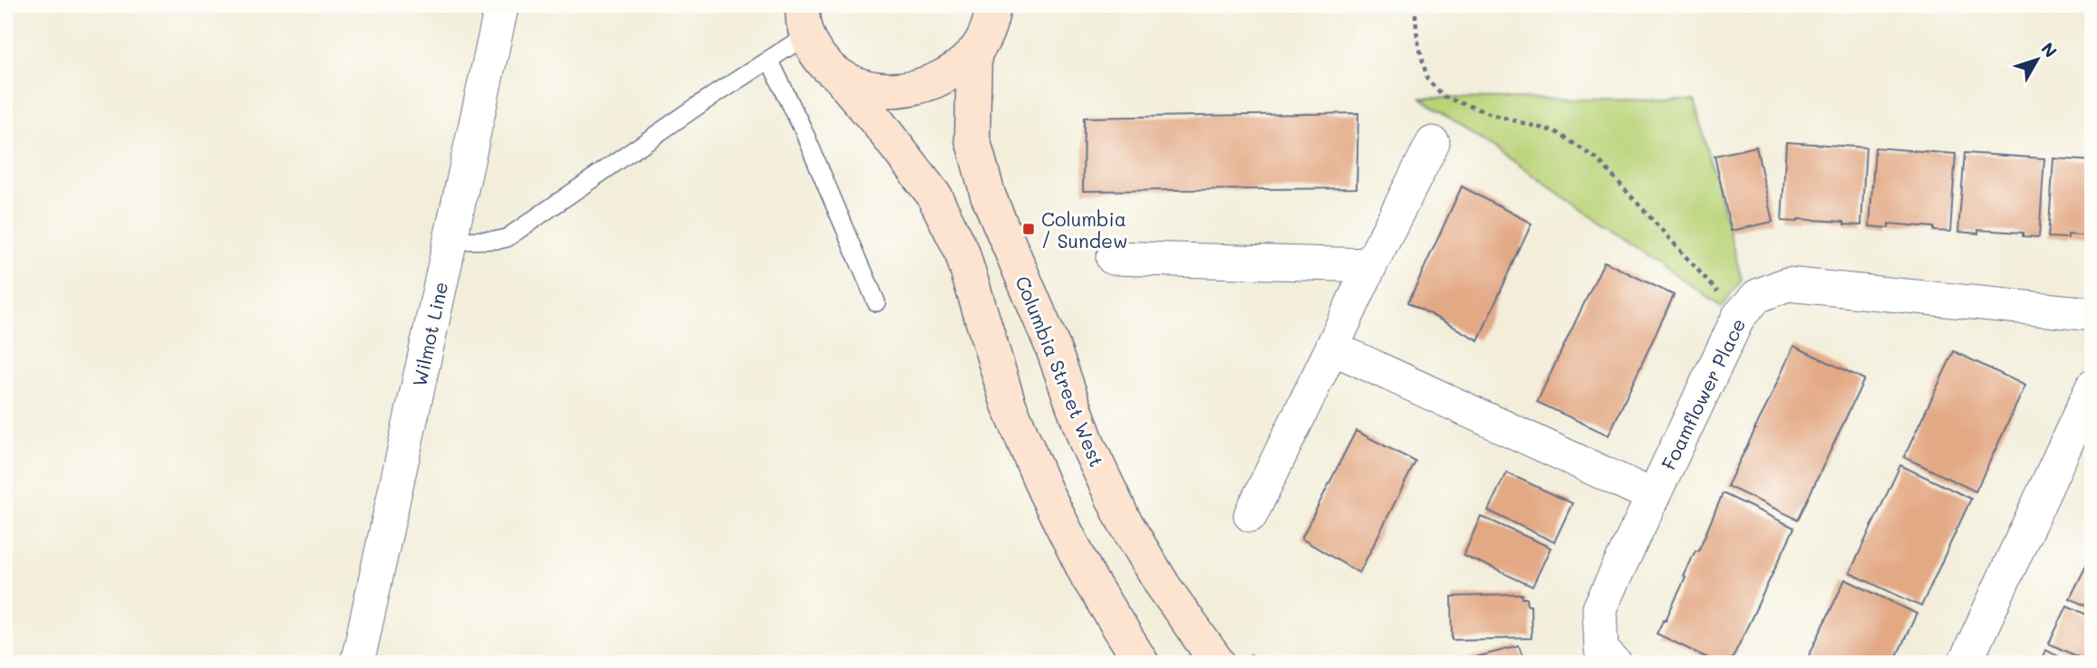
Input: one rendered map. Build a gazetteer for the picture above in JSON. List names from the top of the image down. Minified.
{"streets":{"main road":["Columbia Street West"],"street":["Wilmot Line","Foamflower Place"]},"places":{"transit":["Columbia / Sundew"]},"north":"top right"}
